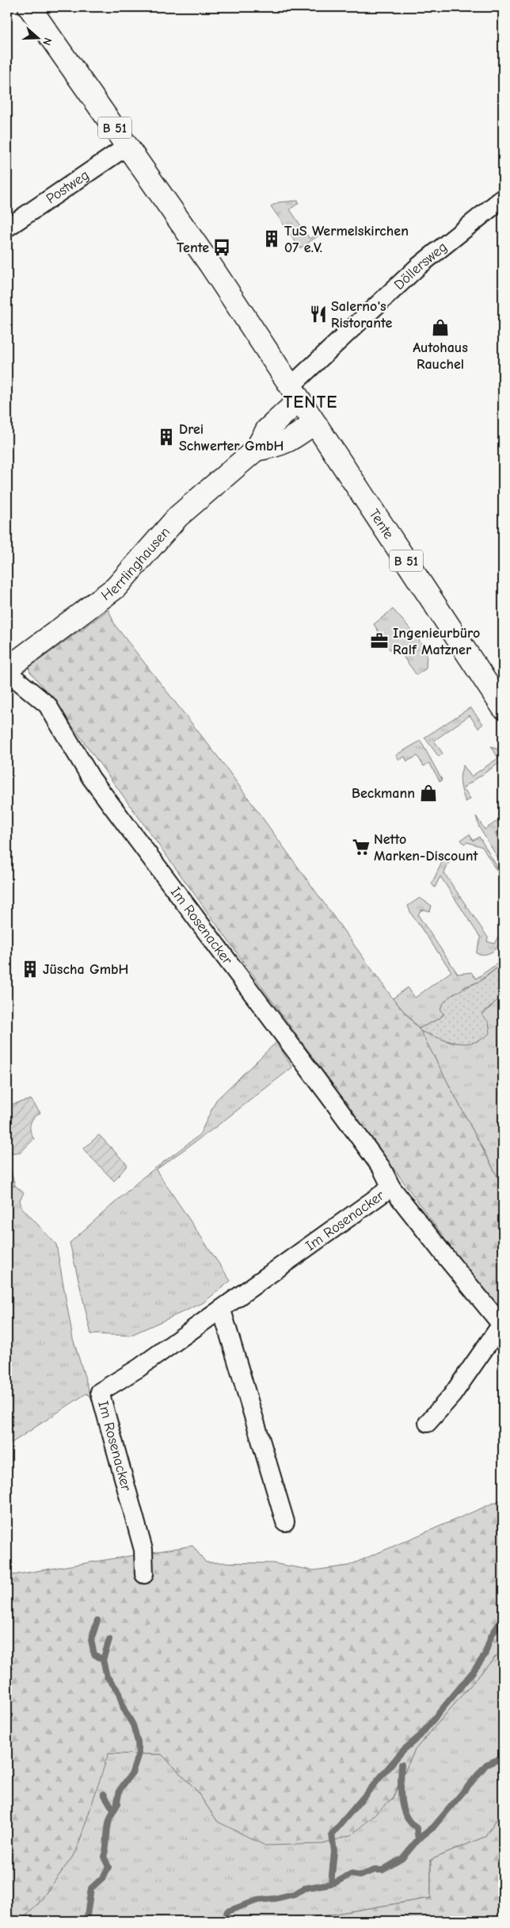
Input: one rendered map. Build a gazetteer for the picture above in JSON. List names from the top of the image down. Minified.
{"streets":{"main road":["B 51","Tente","Herrlinghausen"],"street":["Postweg","Döllersweg","Im Rosenacker"]},"crossings":[["Postweg","Tente"],["Döllersweg","Tente"],["Döllersweg","Herrlinghausen"],["Tente","Herrlinghausen"],["Herrlinghausen","Im Rosenacker"]],"districts":["TENTE"],"places":{"building":["TuS Wermelskirchen 07 e.V.","Drei Schwerter GmbH","Jüscha GmbH"],"bus stop":["Tente"],"restaurant":["Salerno's Ristorante"],"shop":["Autohaus Rauchel","Beckmann"],"office":["Ingenieurbüro Ralf Matzner"],"supermarket":["Netto Marken-Discount"]},"north":"right"}
